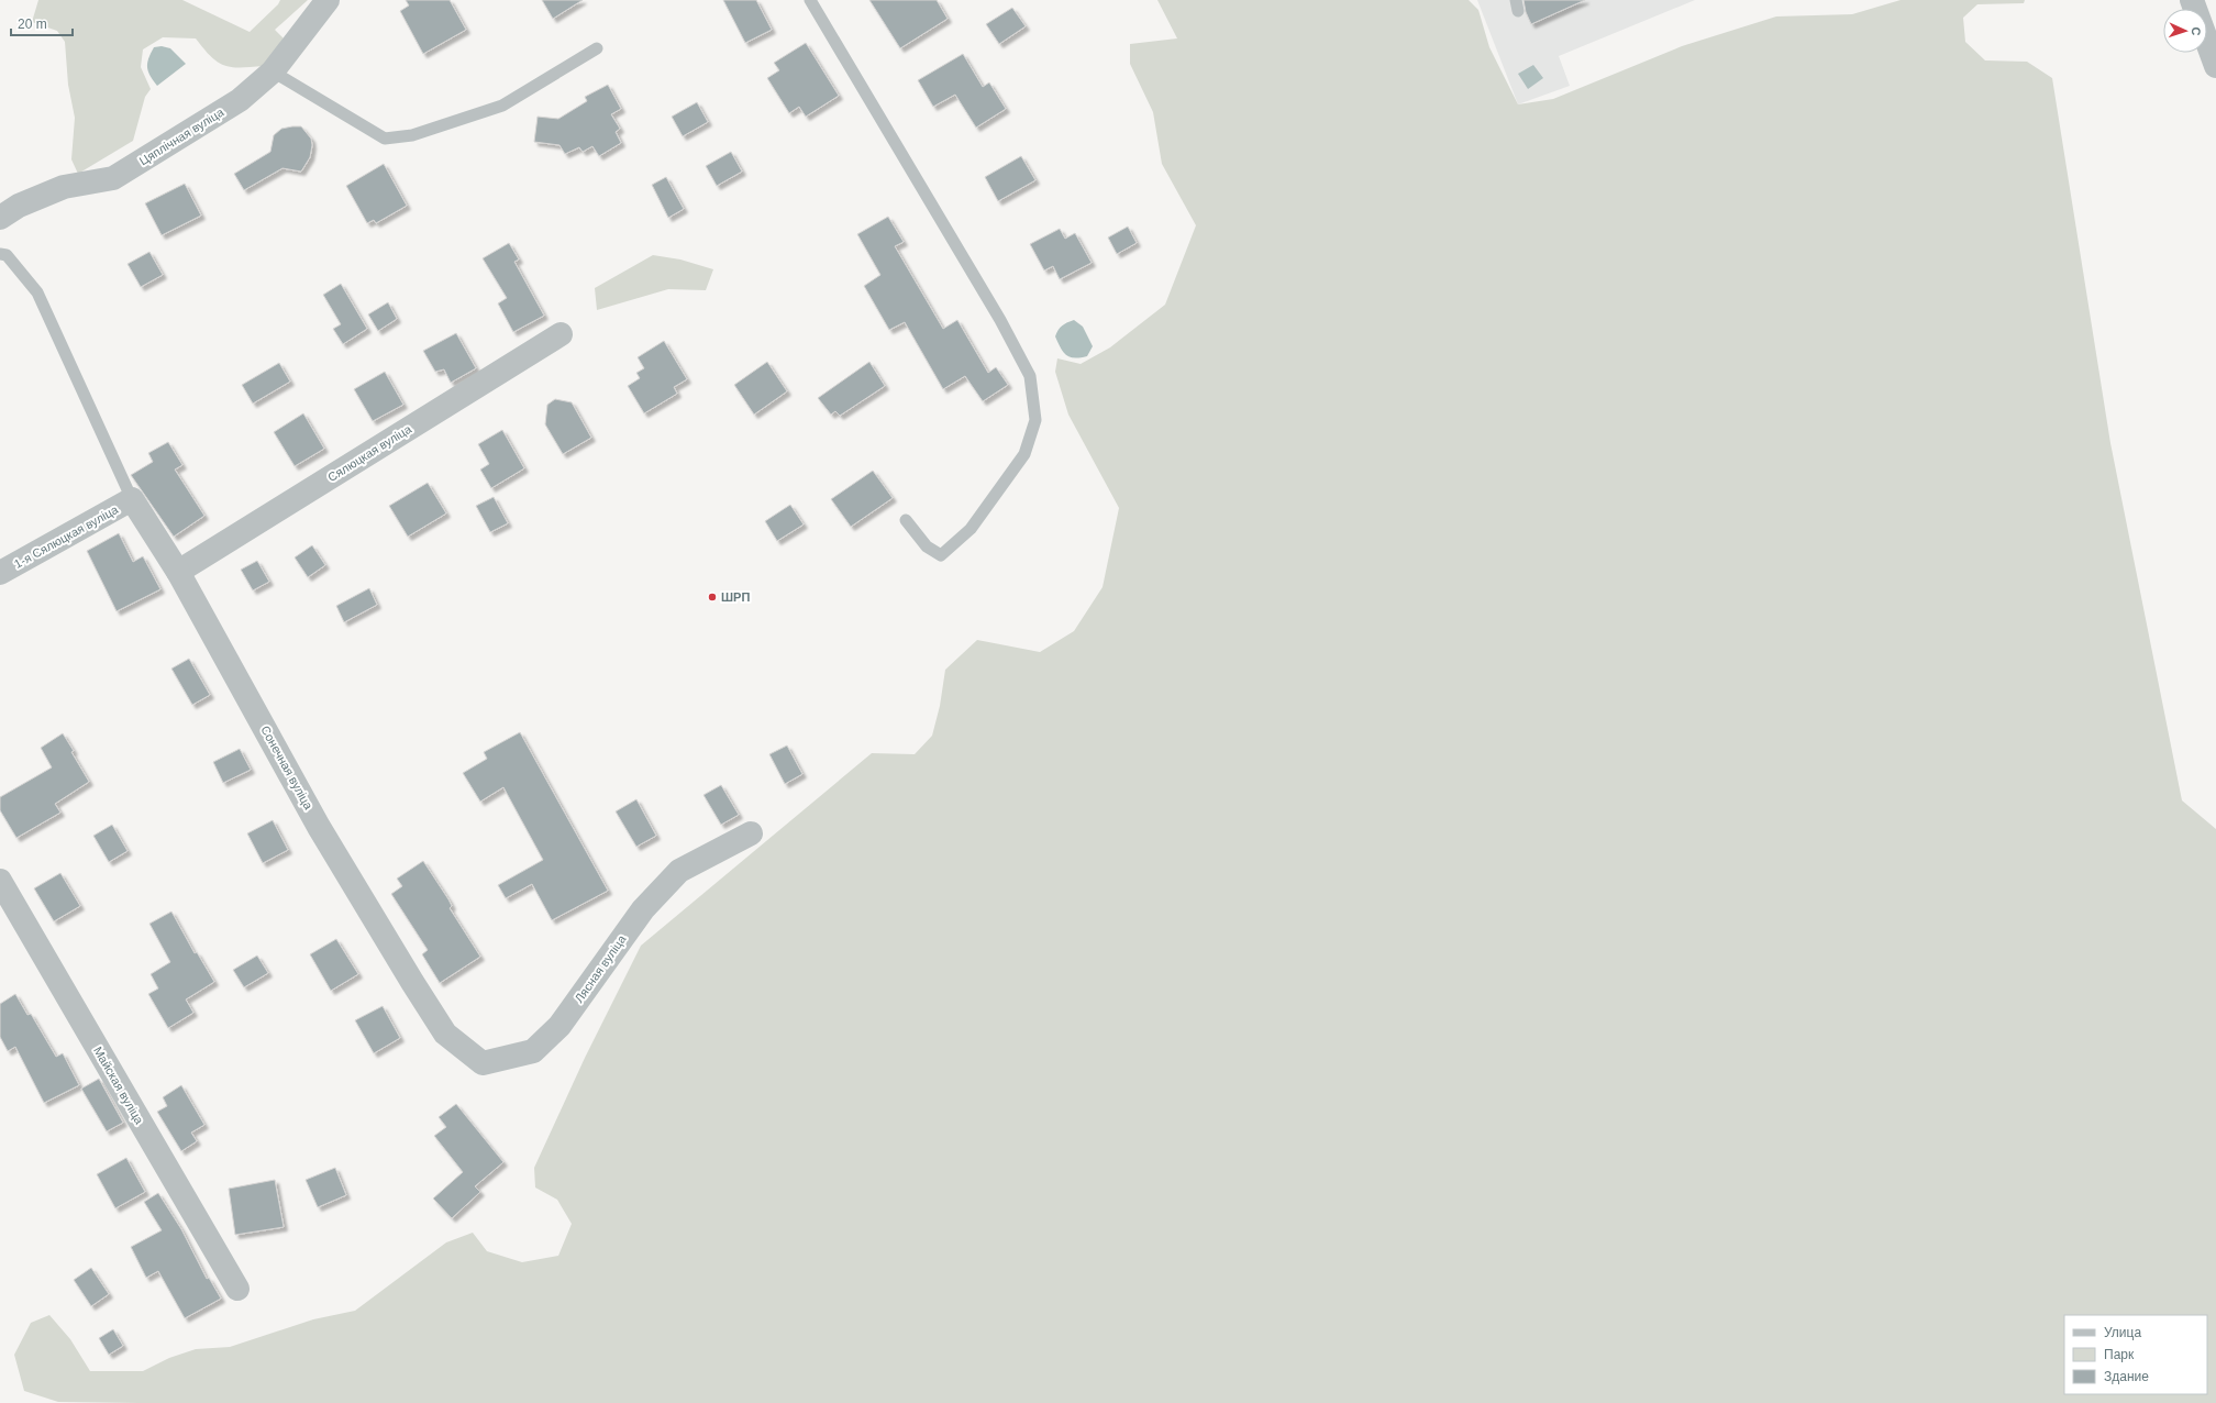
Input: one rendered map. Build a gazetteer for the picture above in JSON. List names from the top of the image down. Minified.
{"streets":{"street":["Цяплічная вуліца","Сялюцкая вуліца","1-я Сялюцкая вуліца","Сонечная вуліца","Лясная вуліца","Майская вуліца"]},"crossings":[["Сялюцкая вуліца","Сонечная вуліца"],["1-я Сялюцкая вуліца","Сонечная вуліца"],["Сонечная вуліца","Лясная вуліца"]],"places":["ШРП"],"legend":["Улица","Парк","Здание"],"scale_bar":"20 m","north":"right"}
